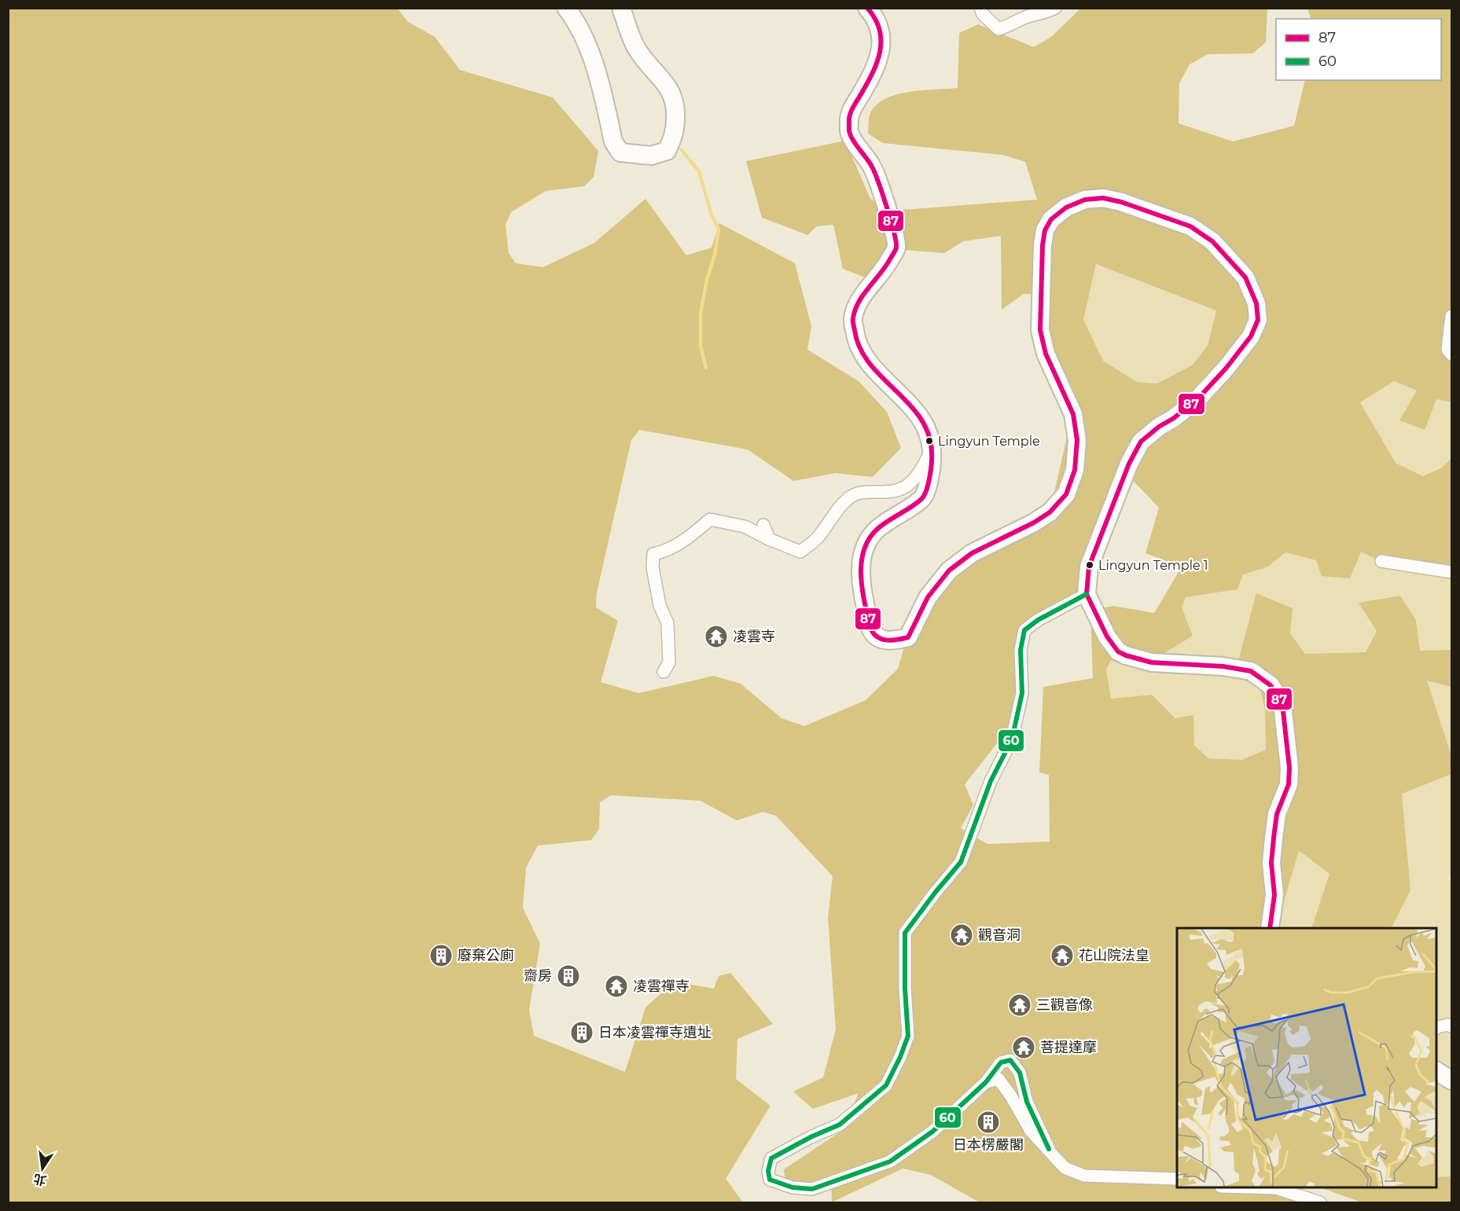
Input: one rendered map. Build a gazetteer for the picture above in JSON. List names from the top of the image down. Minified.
{"places":{"other":["Lingyun Temple","Lingyun Temple 1"],"temple":["凌雲寺","觀音洞","花山院法皇","凌雲禪寺","三觀音像","菩提達摩"],"building":["廢棄公廁","齋房","日本凌雲禪寺遺址","日本楞嚴閣"]},"lines":["transit line 87","transit line 60"],"legend":["87","60"],"north":"bottom"}
